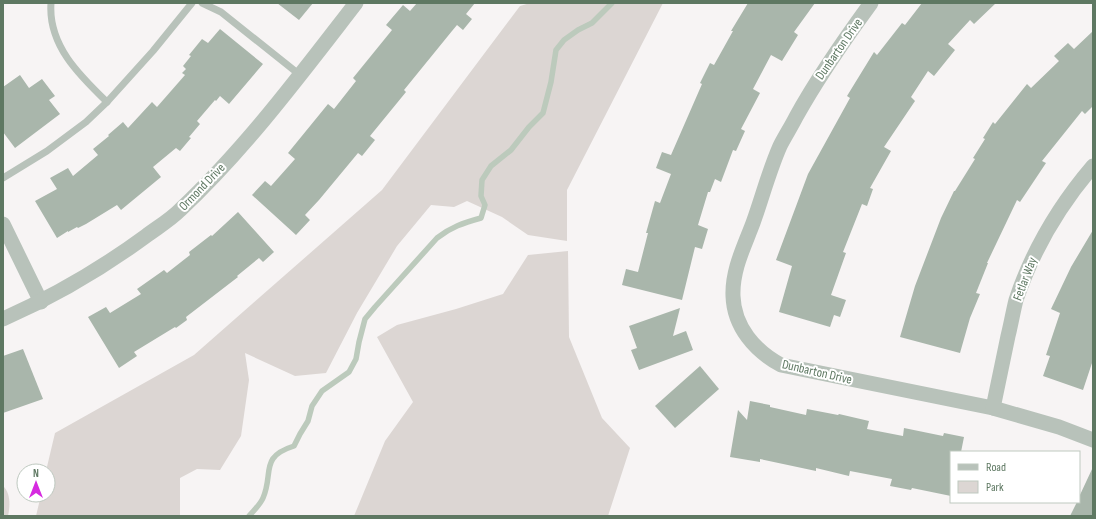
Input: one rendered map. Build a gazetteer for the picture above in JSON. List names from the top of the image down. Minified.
{"streets":{"street":["Dunbarton Drive","Ormond Drive","Fetlar Way"]},"crossings":[["Dunbarton Drive","Fetlar Way"]],"legend":["Road","Park"],"north":"top"}
